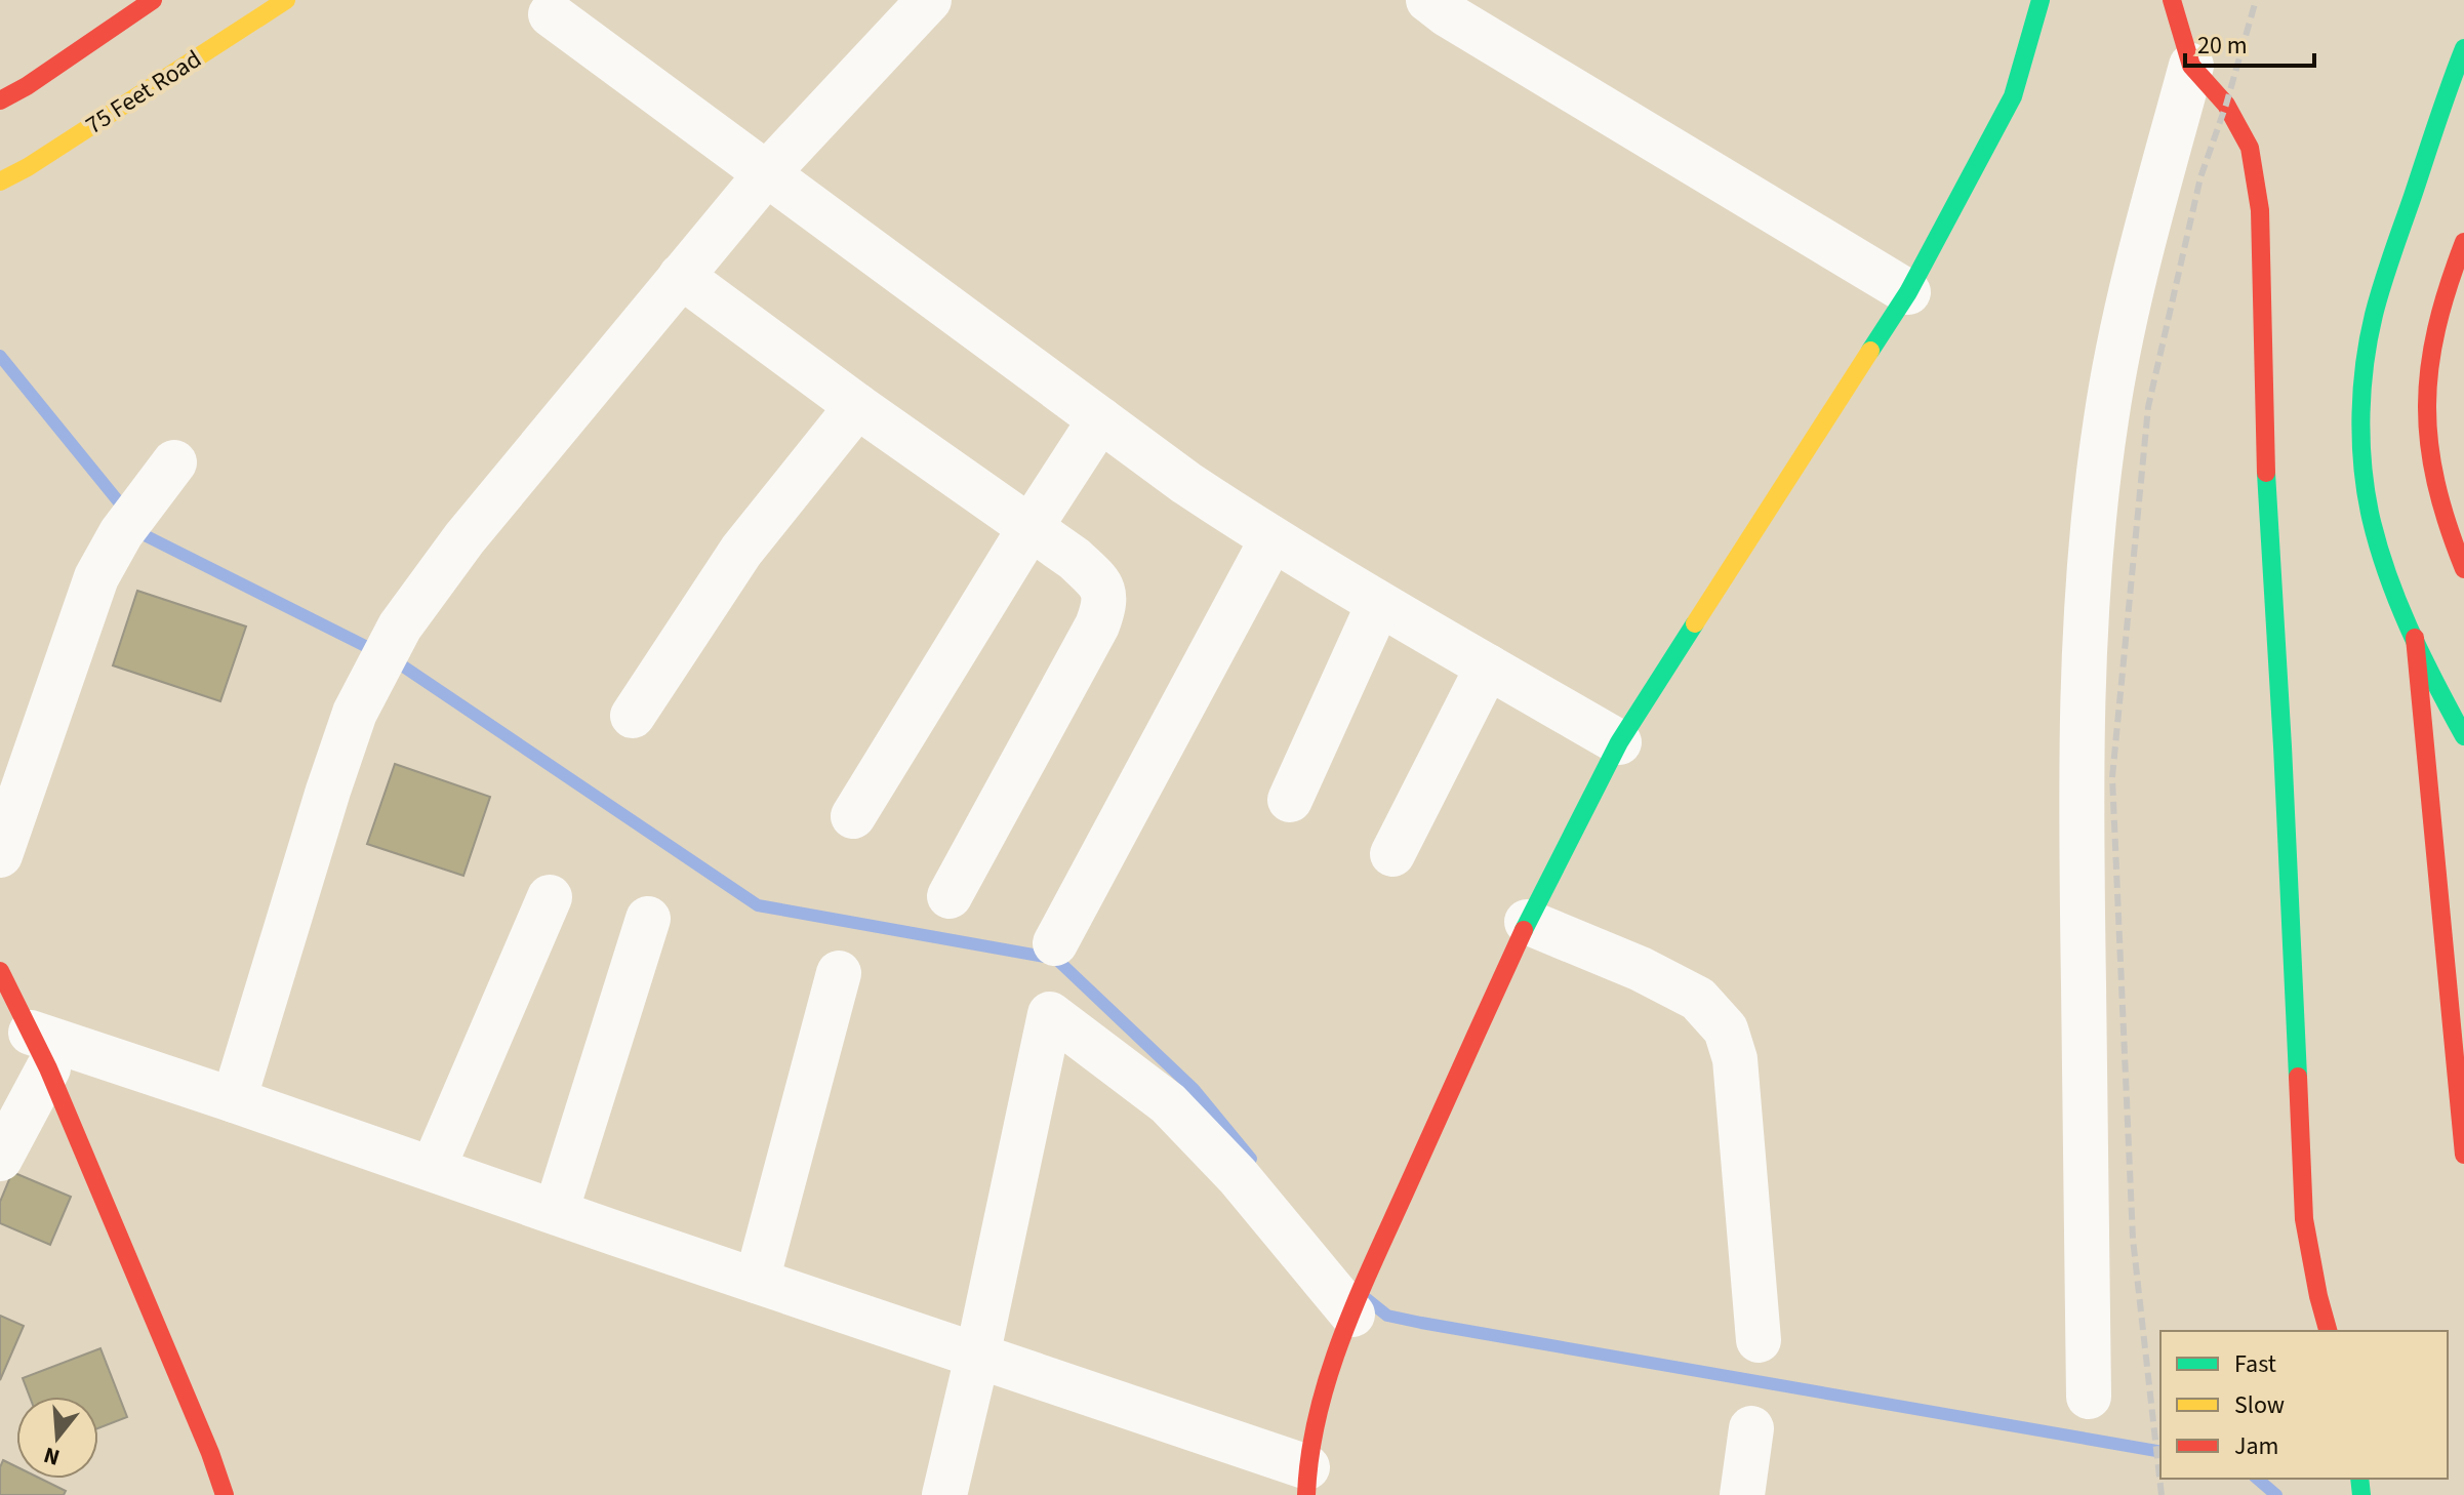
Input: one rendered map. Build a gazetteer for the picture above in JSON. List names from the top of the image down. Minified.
{"streets":{"main road":["75 Feet Road"]},"legend":["Fast","Slow","Jam"],"scale_bar":"20 m","north":"bottom"}
